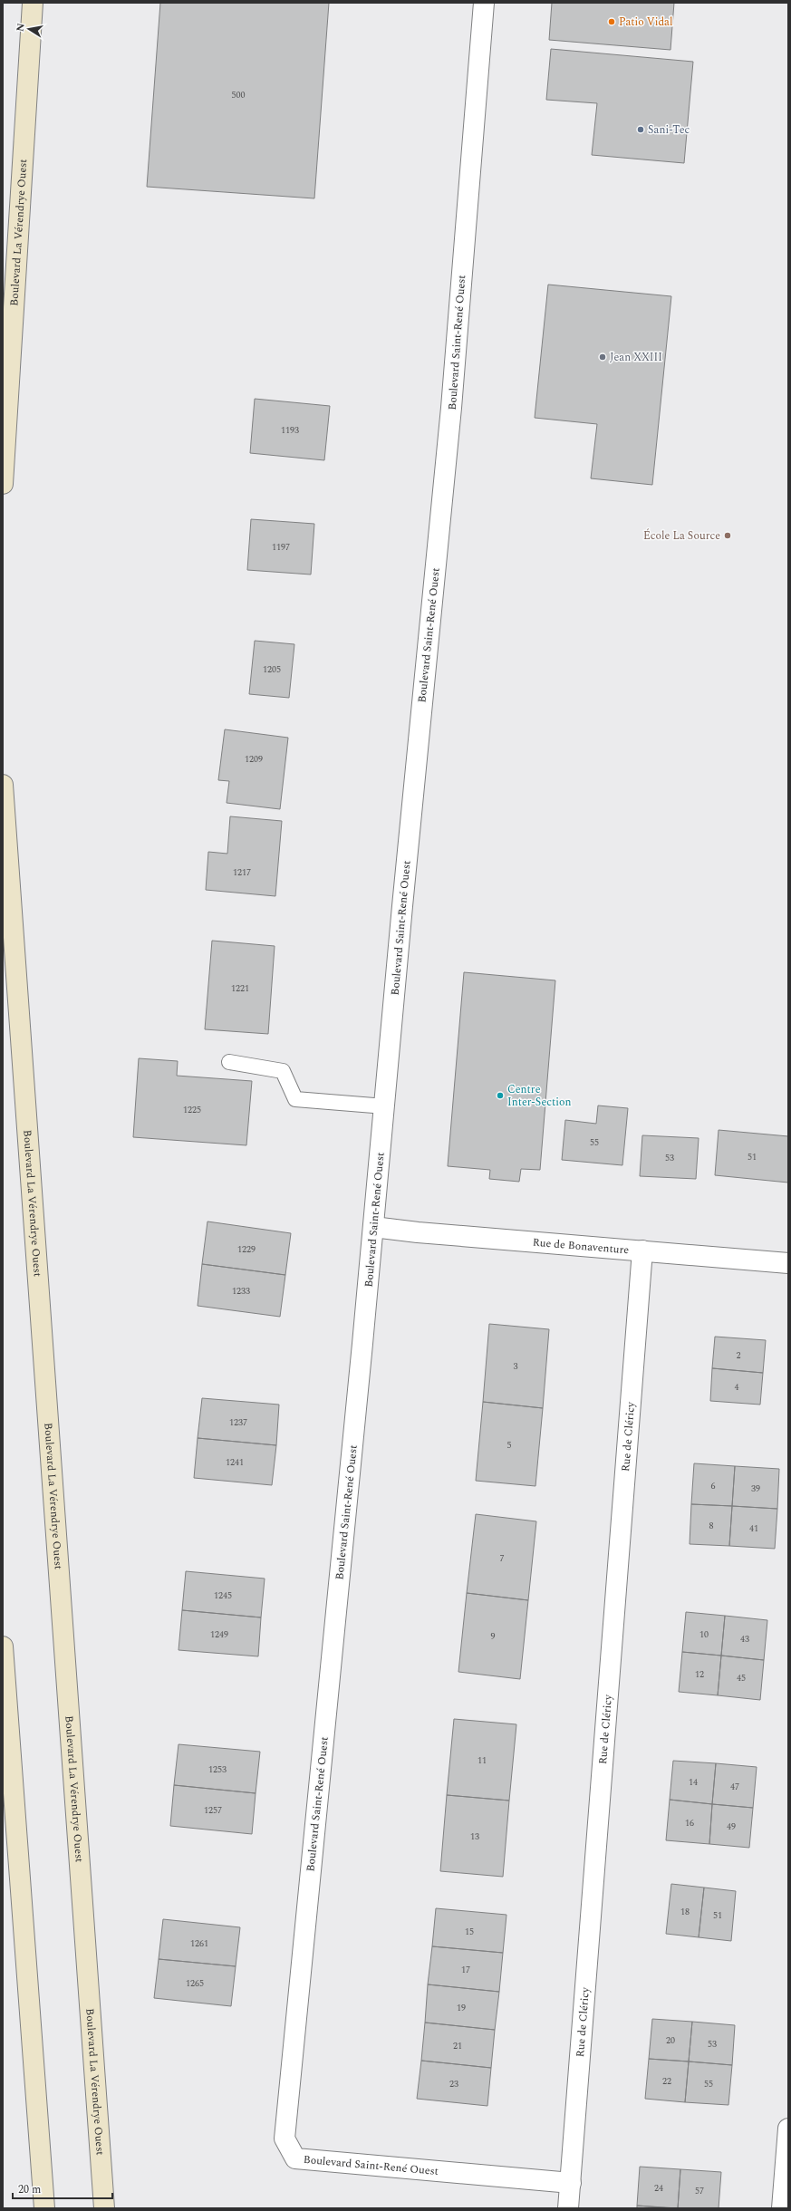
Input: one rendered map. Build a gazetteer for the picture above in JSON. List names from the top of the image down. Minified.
{"streets":{"main road":["Boulevard La Vérendrye Ouest"],"street":["Boulevard Saint-René Ouest","Rue de Bonaventure","Rue de Cléricy"]},"crossings":[["Boulevard Saint-René Ouest","Rue de Bonaventure"],["Boulevard Saint-René Ouest","Rue de Cléricy"],["Rue de Bonaventure","Rue de Cléricy"]],"places":["Patio Vidal","Sani-Tec","Jean XXIII","École La Source","Centre Inter-Section"],"house_numbers":["500","1193","1197","1205","1209","1217","1221","1225","55","51","53","1229","1233","2","3","4","1237","5","1241","6","39","8","41","7","1245","1249","10","9","43","12","45","11","1253","14","47","1257","16","49","13","18","51","15","1261","17","1265","19","20","53","21","22","23","55","24","57"],"scale_bar":"20 m","north":"left"}
